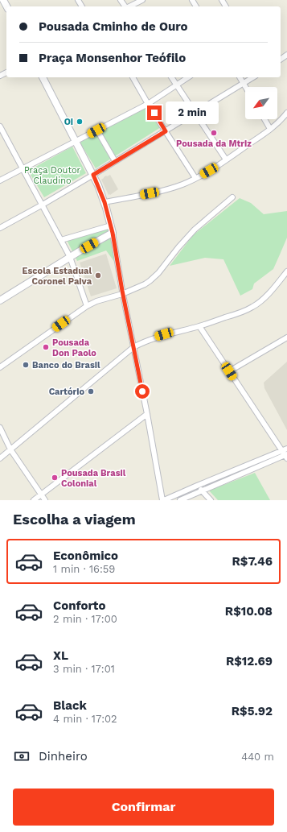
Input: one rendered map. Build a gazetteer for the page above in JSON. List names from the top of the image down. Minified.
{"parks":["Praça Doutor Claudino"],"places":["Oi","Pousada da Mtriz","Escola Estadual Coronel Paiva","Pousada Don Paolo","Banco do Brasil","Cartório","Pousada Brasil Colonial"],"north":"bottom left","page":{"banner":["Pousada Cminho de Ouro","Praça Monsenhor Teófilo"],"bubble":"2 min","heading":"Escolha a viagem","list":[{"name":"Econômico","note":"1 min · 16:59","value":"R$7.46"},{"name":"Conforto","note":"2 min · 17:00","value":"R$10.08"},{"name":"XL","note":"3 min · 17:01","value":"R$12.69"},{"name":"Black","note":"4 min · 17:02","value":"R$5.92"}],"pay":["Dinheiro","440 m"],"buttons":"Confirmar"}}
